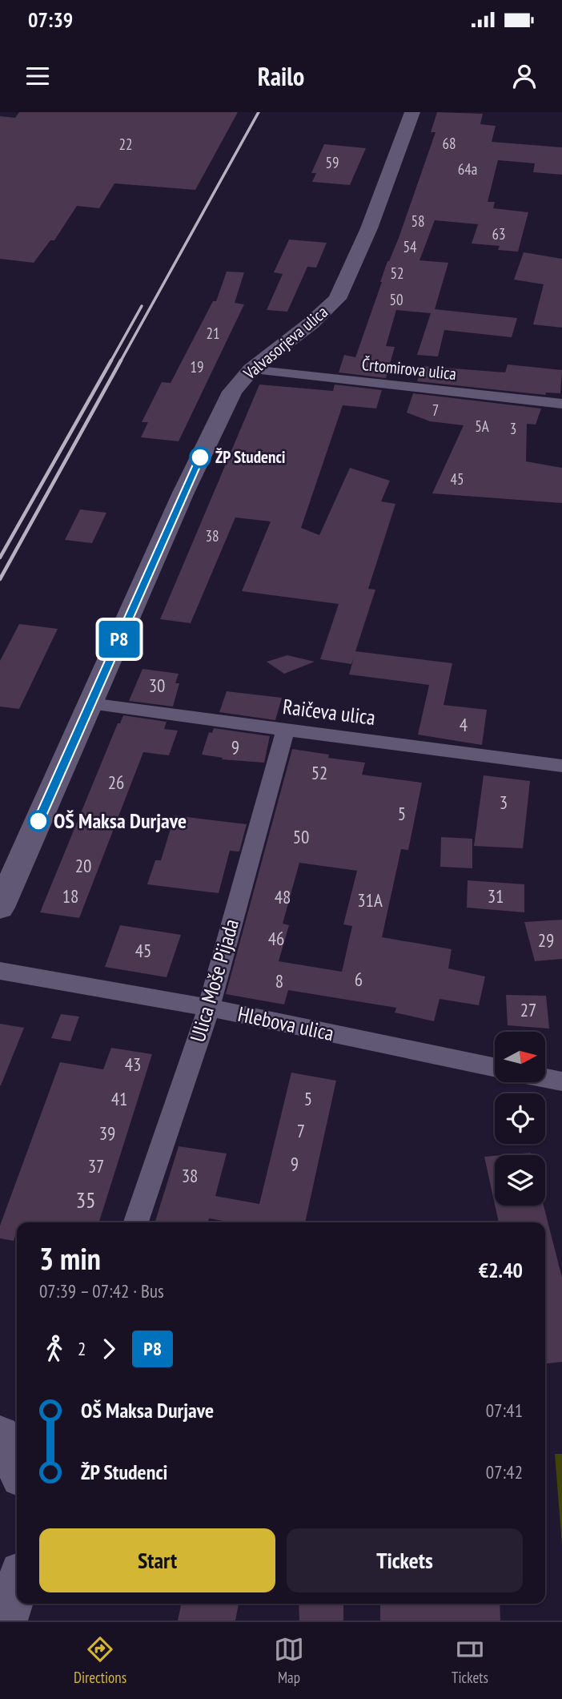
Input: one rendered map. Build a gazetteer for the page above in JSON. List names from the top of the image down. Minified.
{"streets":{"street":["Valvasorjeva ulica","Črtomirova ulica","Raičeva ulica","Ulica Moše Pijada","Hlebova ulica"]},"crossings":[["Valvasorjeva ulica","Črtomirova ulica"],["Valvasorjeva ulica","Raičeva ulica"],["Raičeva ulica","Ulica Moše Pijada"],["Ulica Moše Pijada","Hlebova ulica"]],"places":["ŽP Studenci","OŠ Maksa Durjave"],"lines":["bus line P8"],"house_numbers":["68","22","59","64a","58","63","54","52","50","21","19","7","5A","3","45","38","30","4","9","52","26","3","5","50","20","18","31","48","31A","46","29","45","6","8","27","43","41","5","7","39","9","37","38","35"],"north":"right","page":{"status":"07:39","header":"Railo","on_map":"P8","heading":["3 min","07:39 – 07:42 · Bus","€2.40"],"legs":["2","P8"],"list":[{"name":"OŠ Maksa Durjave","value":"07:41"},{"name":"ŽP Studenci","value":"07:42"}],"buttons":["Start","Tickets"],"tabs":["Directions","Map","Tickets"]}}
